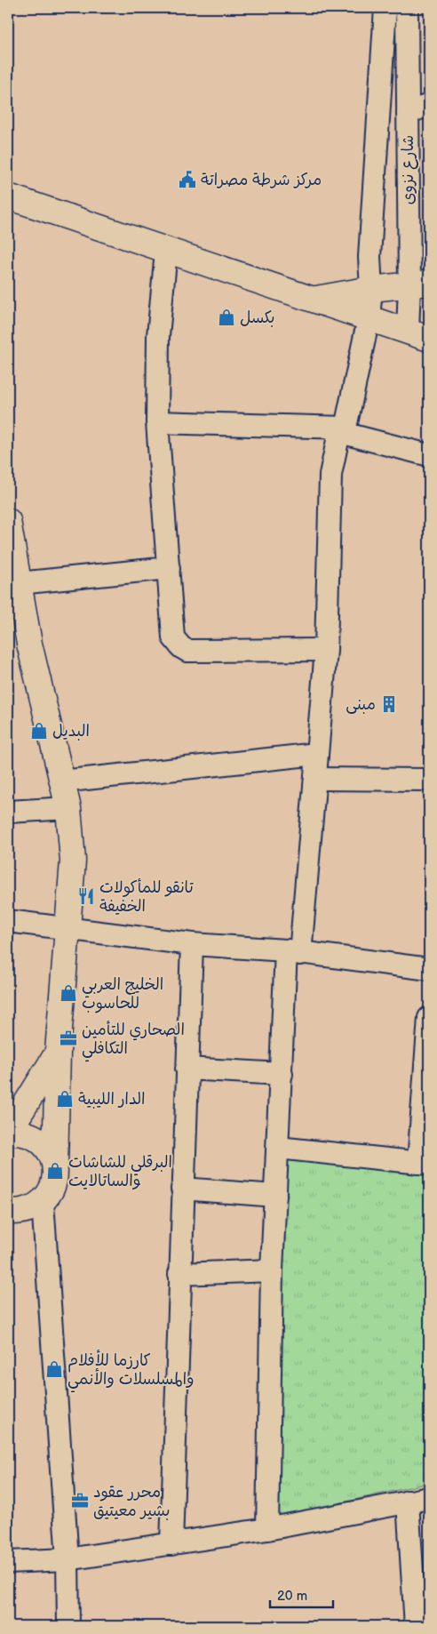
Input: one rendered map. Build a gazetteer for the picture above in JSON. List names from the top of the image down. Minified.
{"streets":{"street":["شارع نزوى"]},"places":{"public building":["مركز شرطة مصراتة"],"shop":["بكسل","البديل","الخليج العربي للحاسوب","الدار الليبية","البرقلي للشاشات والساتالايت","كارزما للأفلام والمسلسلات والأنمي"],"building":["مبنى"],"restaurant":["تانقو للمأكولات الخفيفة"],"office":["الصحاري للتأمين التكافلي","محرر عقود بشير معيتيق"]},"scale_bar":"20 m"}
